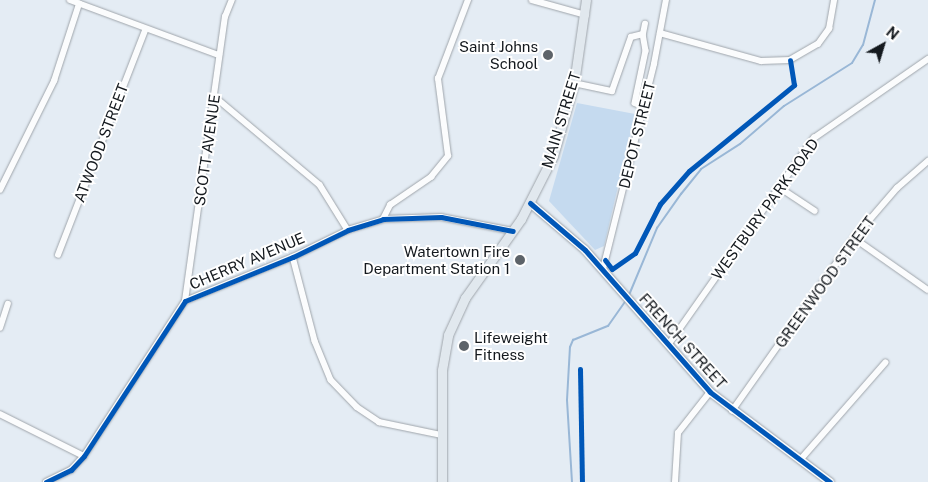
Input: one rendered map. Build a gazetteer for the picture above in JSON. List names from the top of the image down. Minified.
{"streets":{"main road":["MAIN STREET"],"street":["DEPOT STREET","ATWOOD STREET","SCOTT AVENUE","WESTBURY PARK ROAD","CHERRY AVENUE","GREENWOOD STREET","FRENCH STREET"]},"crossings":[["MAIN STREET","CHERRY AVENUE"],["MAIN STREET","FRENCH STREET"],["DEPOT STREET","FRENCH STREET"],["SCOTT AVENUE","CHERRY AVENUE"],["WESTBURY PARK ROAD","FRENCH STREET"],["GREENWOOD STREET","FRENCH STREET"]],"places":["Saint Johns School","Watertown Fire Department Station 1","Lifeweight Fitness"],"north":"top right"}
